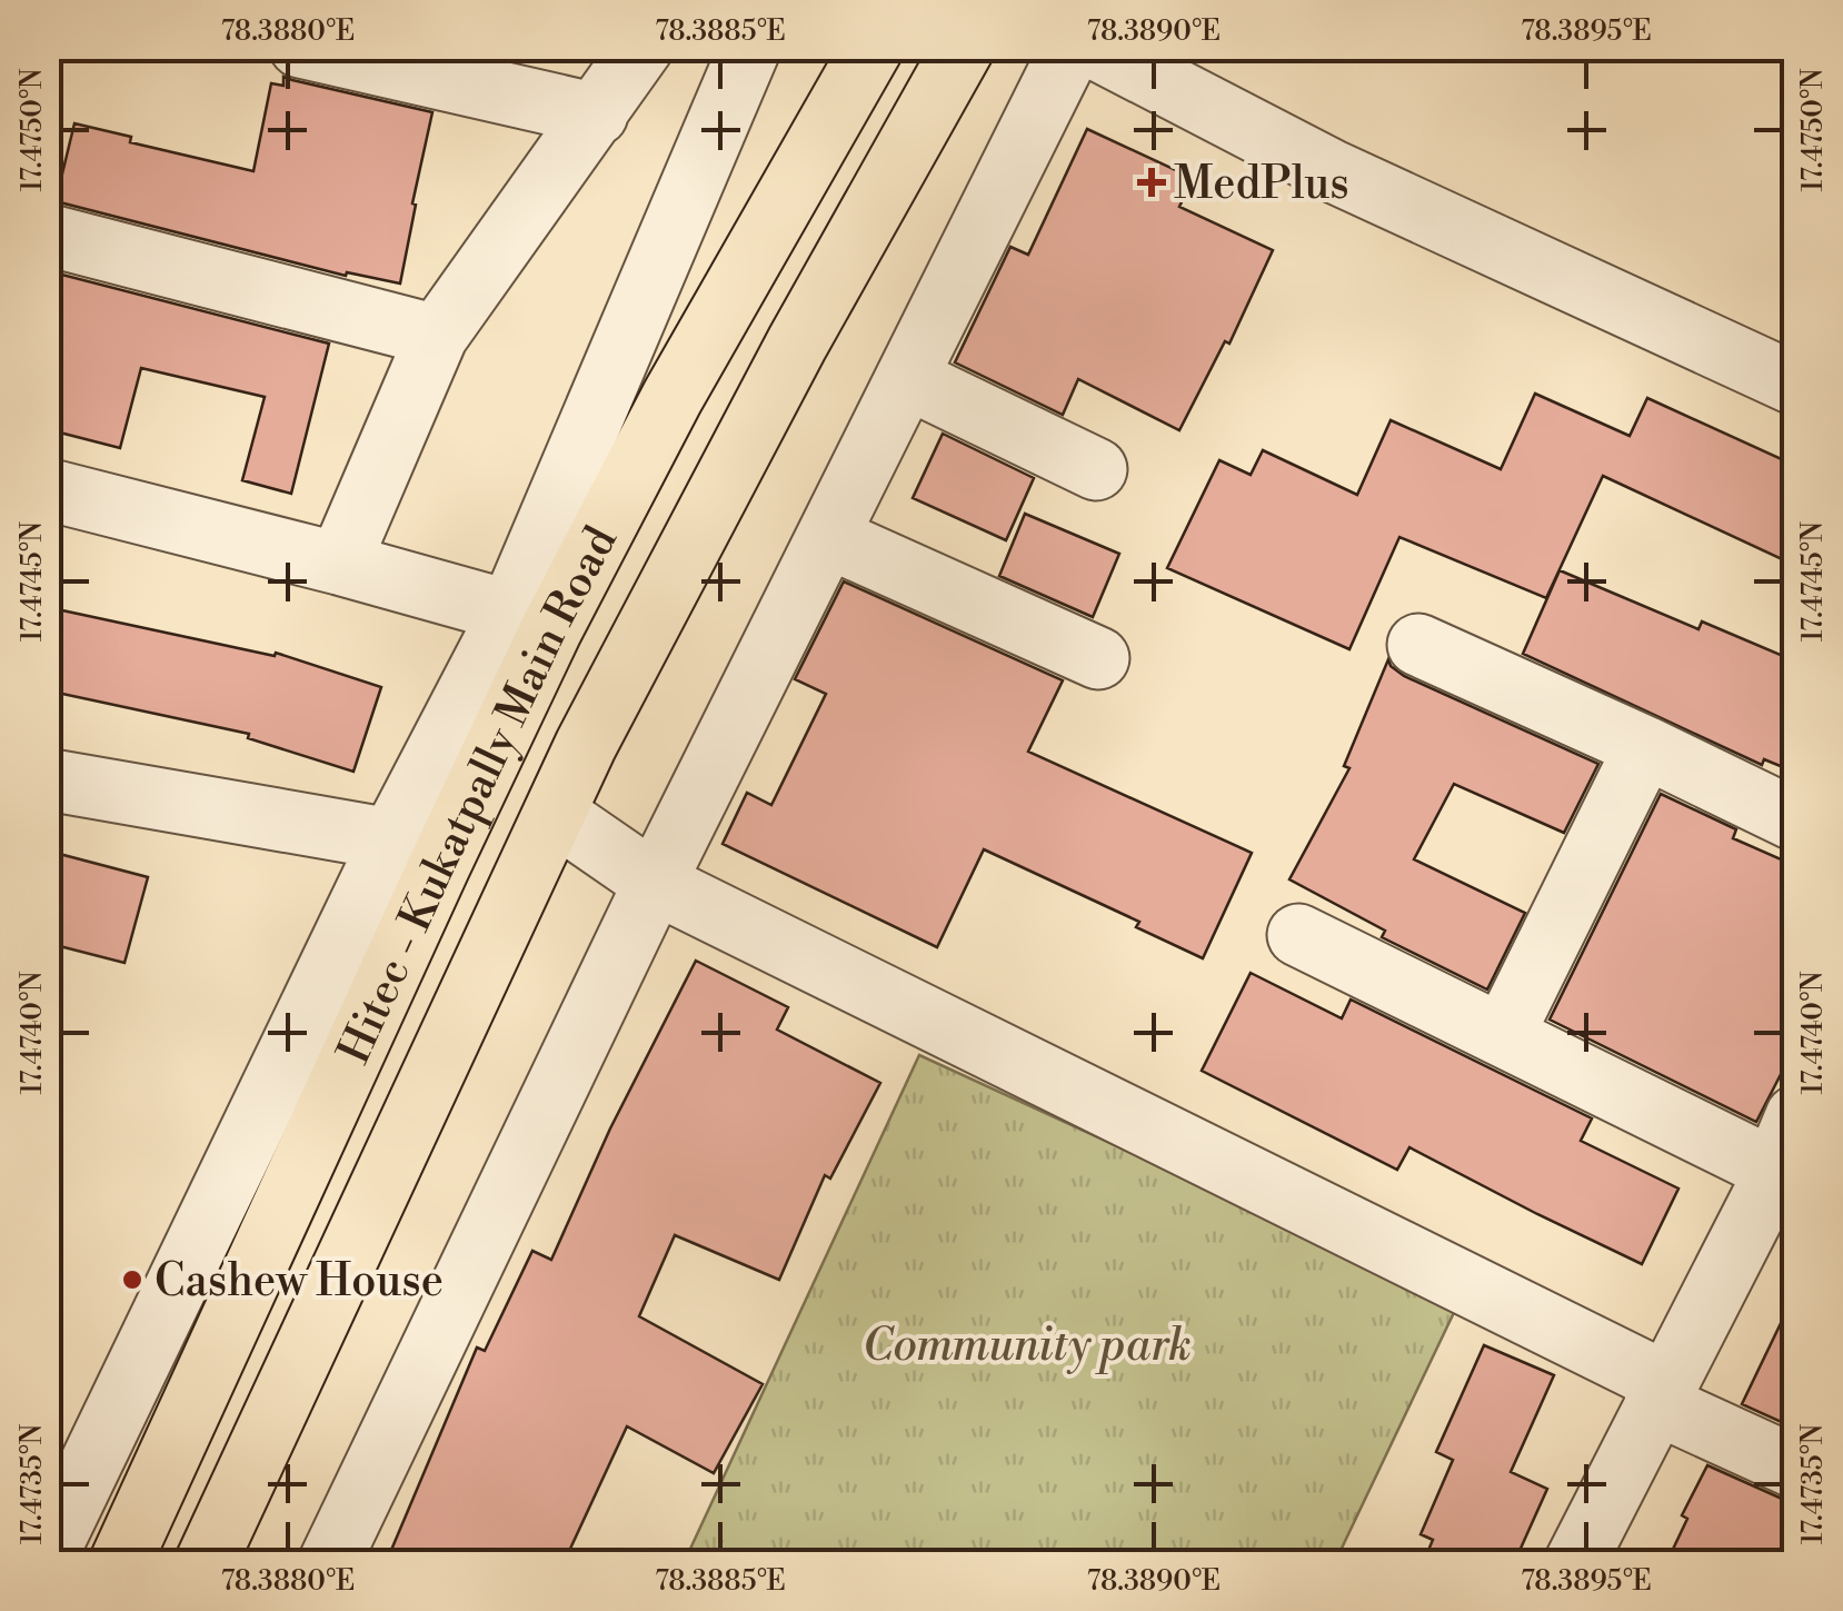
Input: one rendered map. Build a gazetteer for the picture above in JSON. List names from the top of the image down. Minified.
{"streets":{"main road":["Hitec - Kukatpally Main Road"]},"parks":["Community park"],"places":{"health":["MedPlus"],"other":["Cashew House"]},"coordinates":["78.3880°E","78.3885°E","78.3890°E","78.3895°E","17.4750°N","17.4745°N","17.4740°N","17.4735°N"]}
